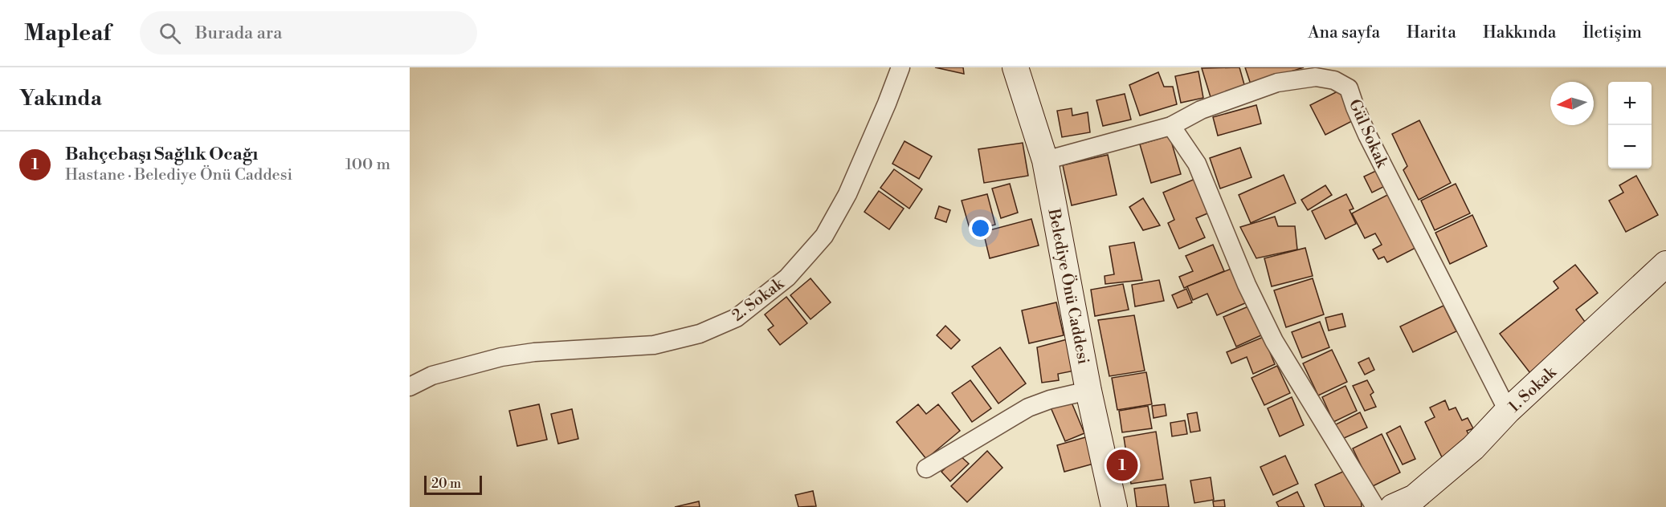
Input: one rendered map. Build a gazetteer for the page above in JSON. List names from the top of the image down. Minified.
{"streets":{"street":["Gül Sokak","Belediye Önü Caddesi","2. Sokak","1. Sokak"]},"crossings":[["Gül Sokak","Belediye Önü Caddesi"],["Gül Sokak","1. Sokak"]],"scale_bar":"20 m","north":"left","page":{"header":"Mapleaf","search":"Burada ara","nav":["Ana sayfa","Harita","Hakkında","İletişim"],"heading":"Yakında","map_buttons":["+","−"],"list":[{"mark":"1","name":"Bahçebaşı Sağlık Ocağı","note":"Hastane · Belediye Önü Caddesi","value":"100 m"}],"pins":"1","scale":"20 m"}}
